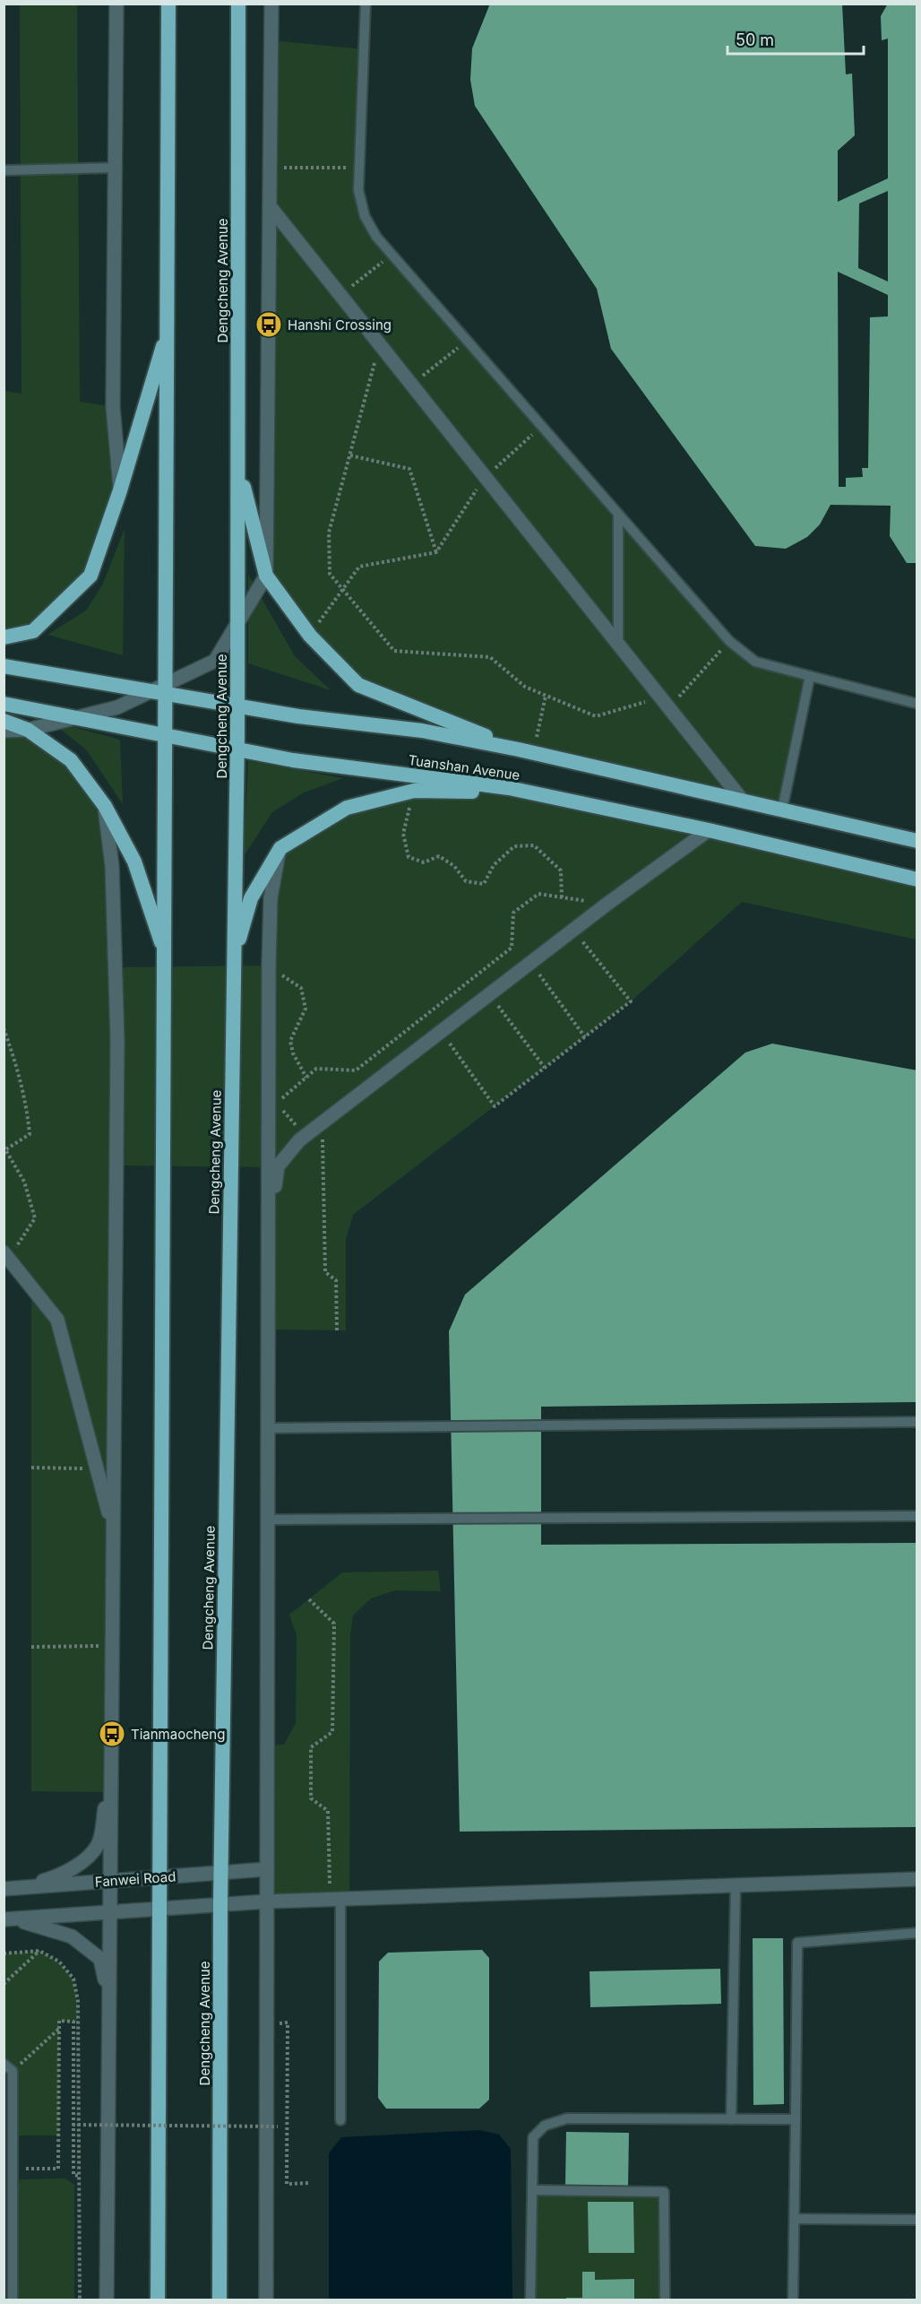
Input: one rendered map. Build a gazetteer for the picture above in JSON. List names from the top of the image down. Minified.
{"streets":{"highway":["Dengcheng Avenue","Tuanshan Avenue"],"street":["Fanwei Road"]},"crossings":[["Dengcheng Avenue","Tuanshan Avenue"],["Dengcheng Avenue","Fanwei Road"]],"places":{"bus stop":["Hanshi Crossing","Tianmaocheng"]},"scale_bar":"50 m"}
